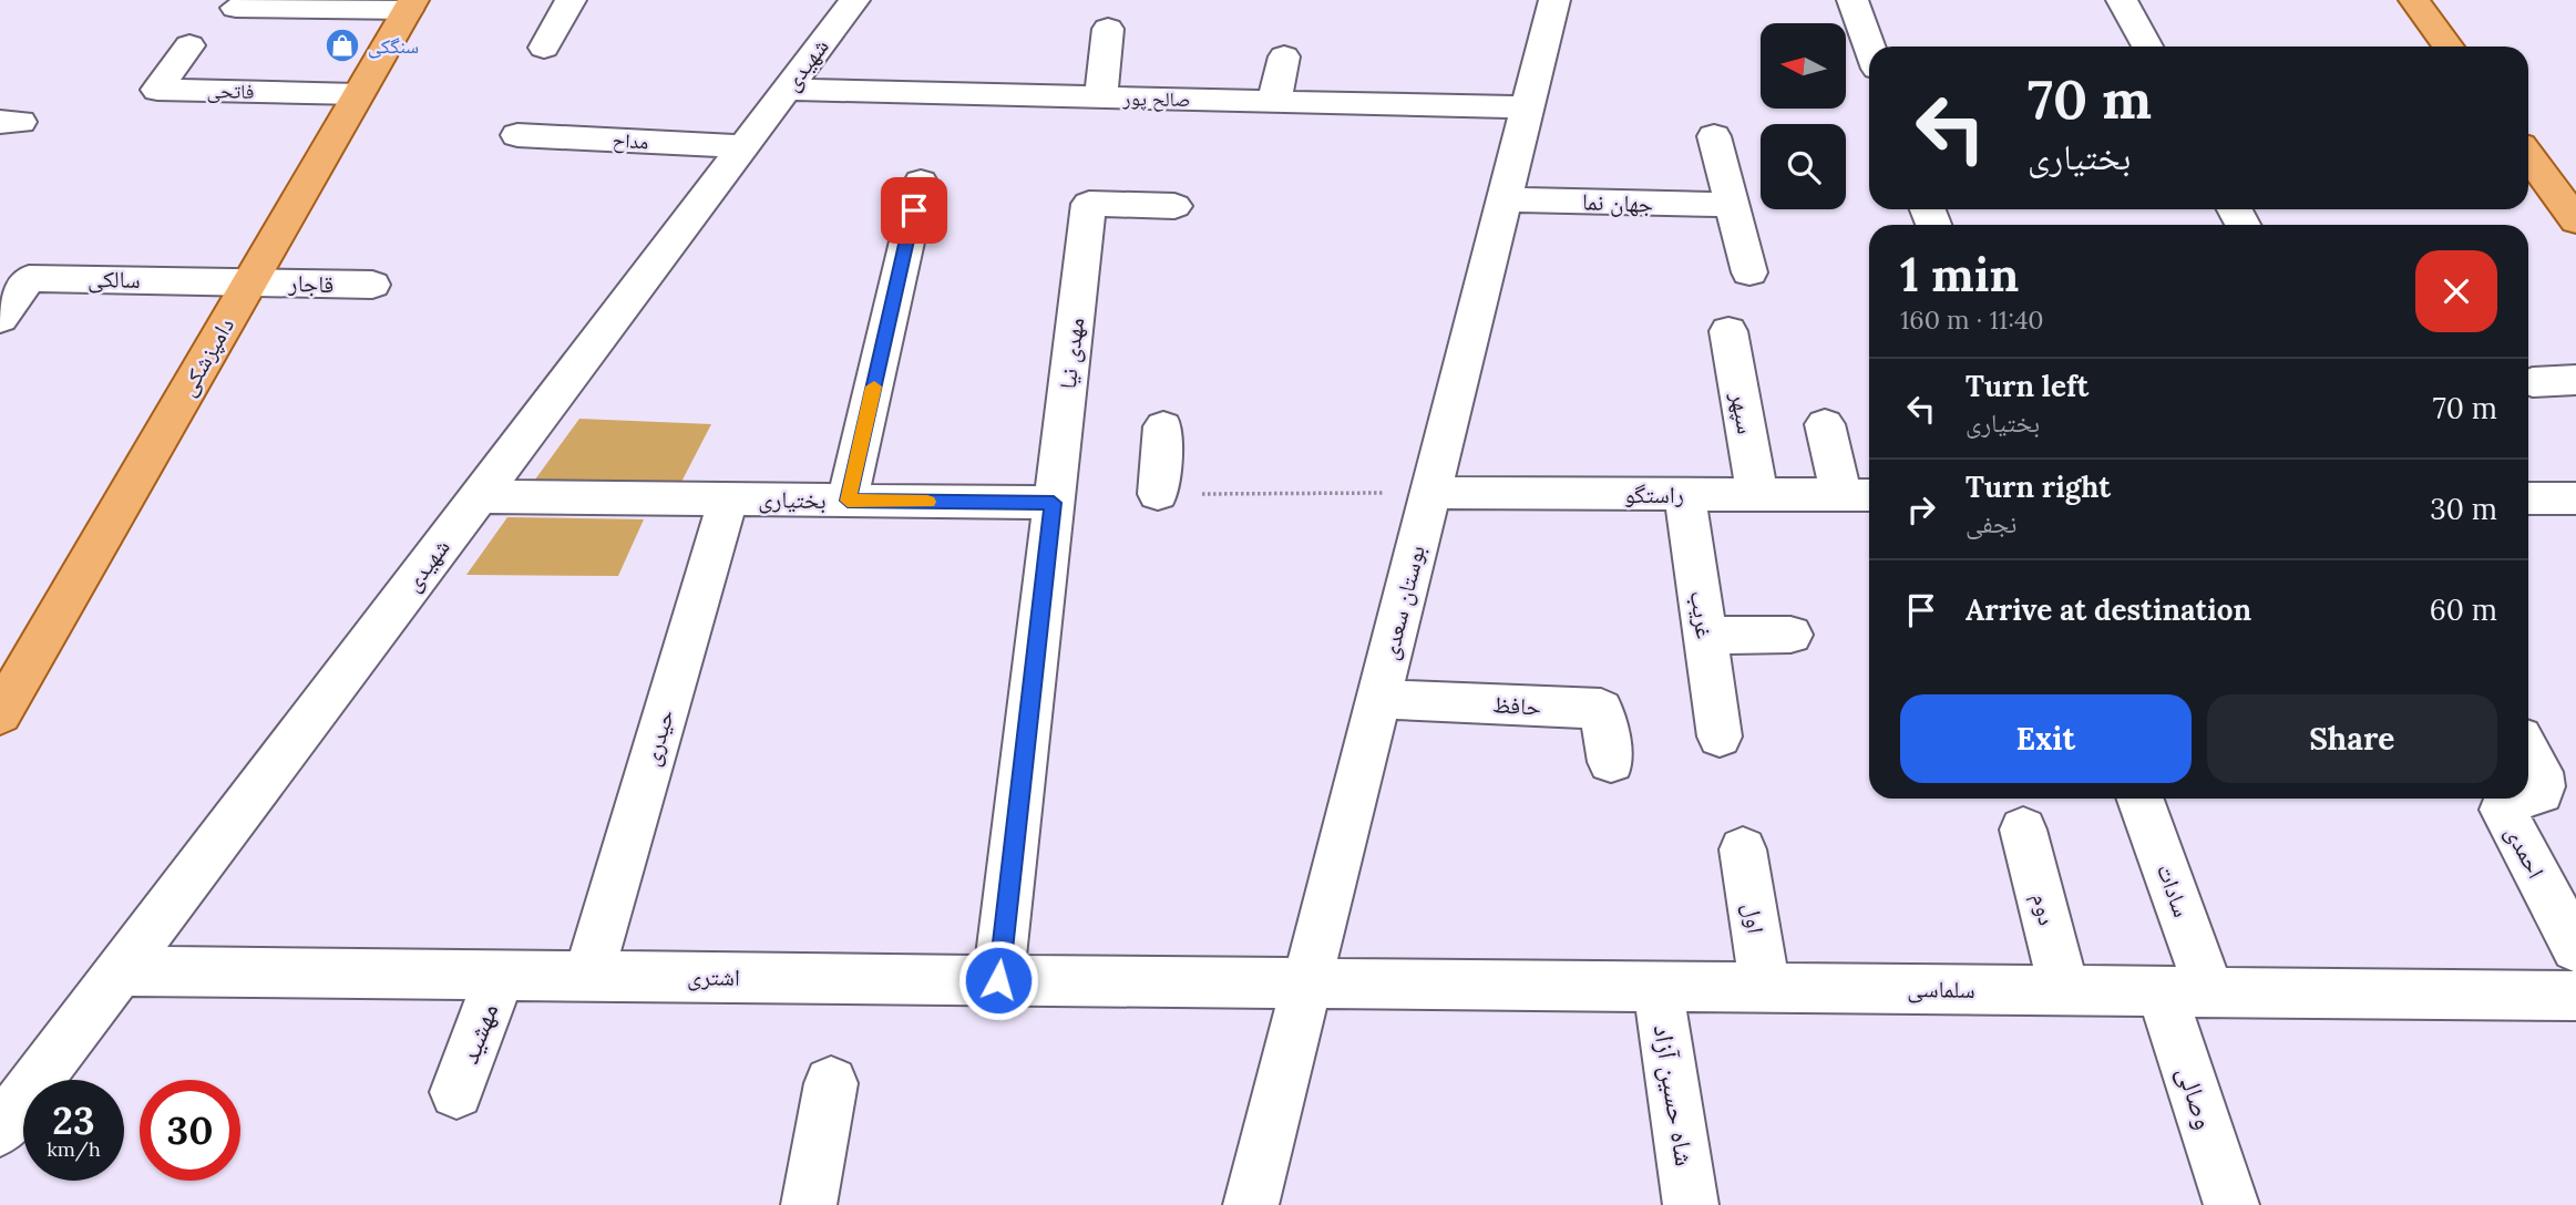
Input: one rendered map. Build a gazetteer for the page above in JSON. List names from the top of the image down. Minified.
{"streets":{"main road":["دامپزشکی"],"street":["شهیدی","فاتحی","صالح پور","مداح","جهان نما","سالکی","قاجار","مهدی نیا","سپهر","راستگو","بختیاری","بوستان سعدی","غریب","حافظ","حیدری","احمدی","سادات","دوم","اول","اشتری","سلماسی","مهشید","شاه حسین آزاد","وصالی"]},"crossings":[["شهیدی","صالح پور"],["شهیدی","مداح"],["شهیدی","بختیاری"],["شهیدی","اشتری"],["فاتحی","دامپزشکی"],["صالح پور","بوستان سعدی"],["جهان نما","بوستان سعدی"],["سالکی","قاجار"],["سالکی","دامپزشکی"],["قاجار","دامپزشکی"],["مهدی نیا","بختیاری"],["مهدی نیا","اشتری"],["سپهر","راستگو"],["راستگو","بوستان سعدی"],["راستگو","غریب"],["بختیاری","حیدری"],["بوستان سعدی","حافظ"],["بوستان سعدی","اشتری"],["بوستان سعدی","سلماسی"],["حیدری","اشتری"],["سادات","سلماسی"],["سادات","وصالی"],["دوم","سلماسی"],["اول","سلماسی"],["اشتری","سلماسی"],["اشتری","مهشید"],["سلماسی","شاه حسین آزاد"],["سلماسی","وصالی"]],"places":{"shop":["سنگکی"]},"north":"left","page":{"turn":["70 m","بختیاری"],"heading":["1 min","160 m · 11:40"],"list":[{"name":"Turn left","note":"بختیاری","value":"70 m"},{"name":"Turn right","note":"نجفی","value":"30 m"},{"name":"Arrive at destination","value":"60 m"}],"buttons":["Exit","Share"],"speed":"23 km/h","limit":"30"}}
